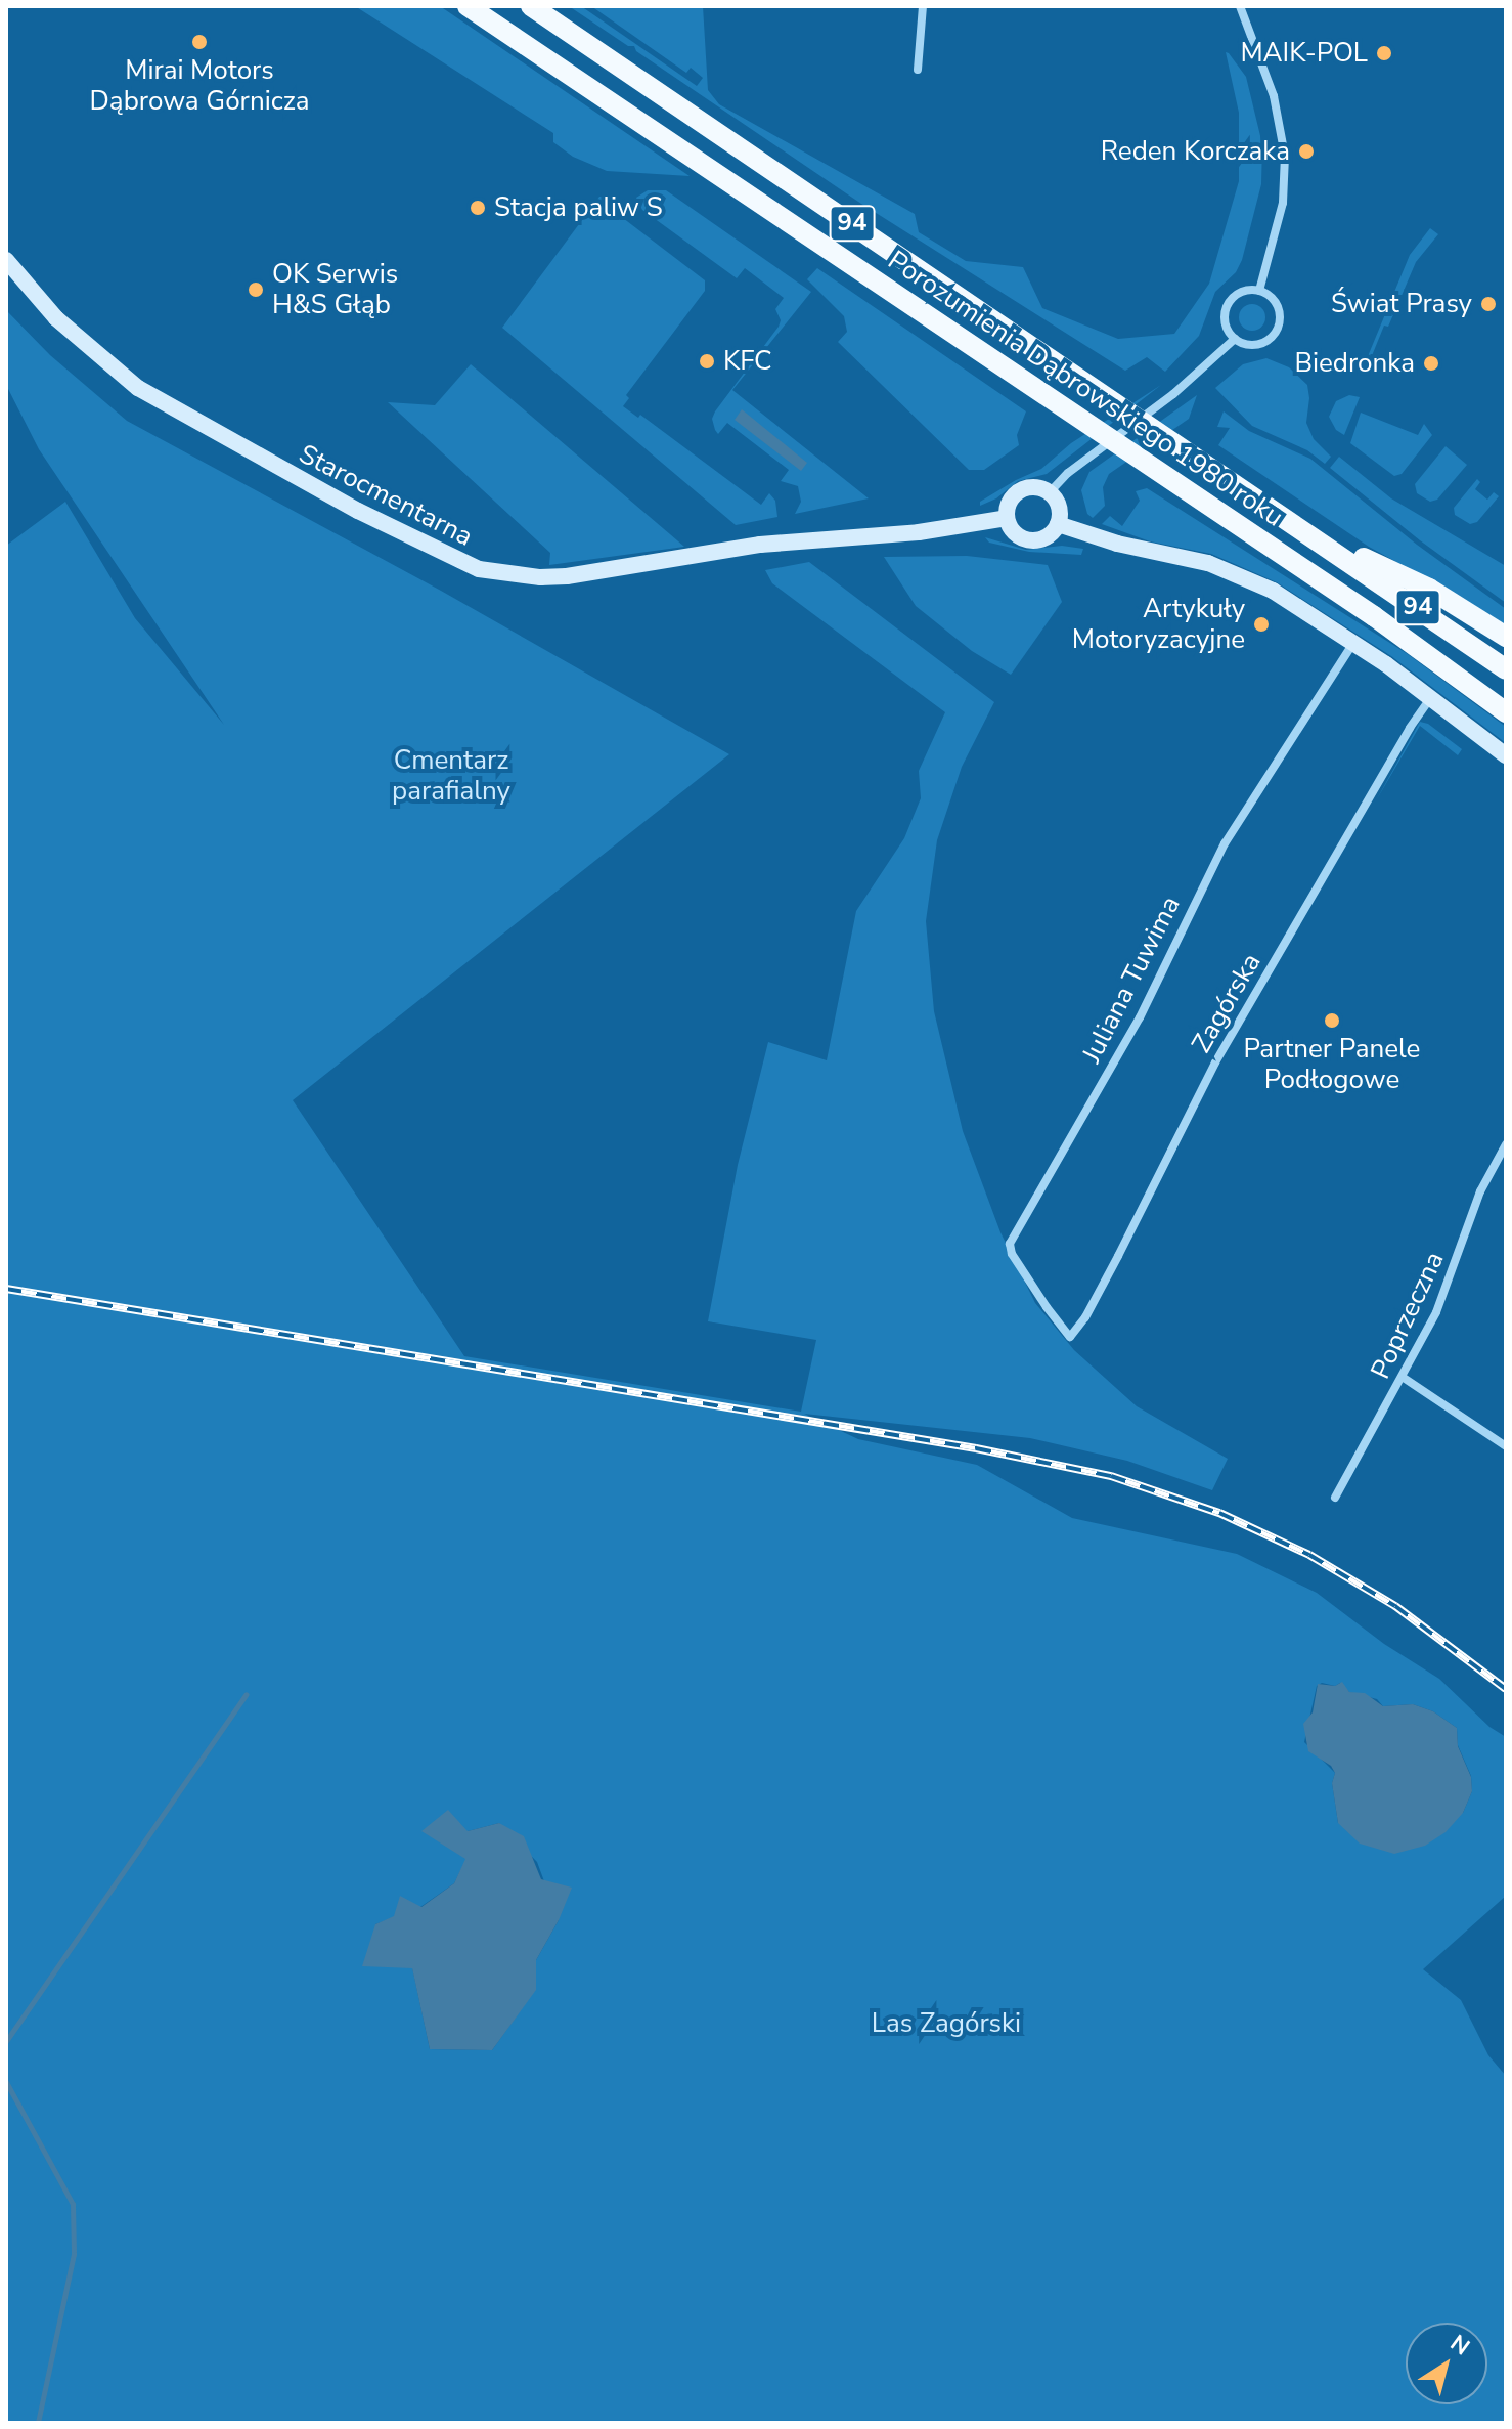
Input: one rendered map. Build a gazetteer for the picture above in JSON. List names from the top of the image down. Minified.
{"streets":{"main road":["94","Porozumienia Dąbrowskiego 1980 roku"],"street":["Starocmentarna","Juliana Tuwima","Zagórska","Poprzeczna"]},"crossings":[["Juliana Tuwima","Zagórska"]],"parks":["Cmentarz parafialny","Las Zagórski"],"places":["Mirai Motors Dąbrowa Górnicza","MAIK-POL","Reden Korczaka","Stacja paliw S","OK Serwis H&S Głąb","Świat Prasy","KFC","Biedronka","Artykuły Motoryzacyjne","Partner Panele Podłogowe"],"north":"top right"}
